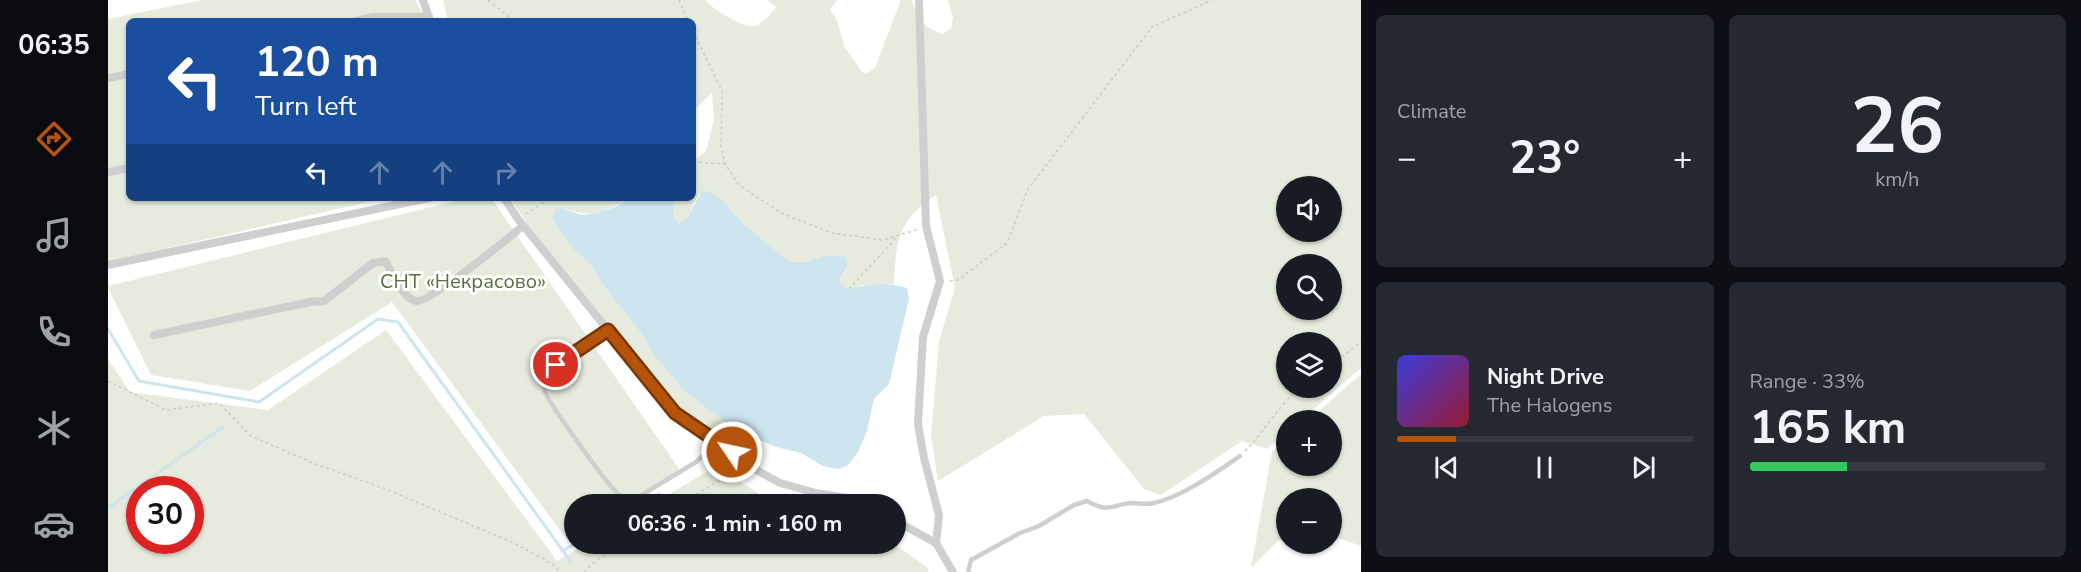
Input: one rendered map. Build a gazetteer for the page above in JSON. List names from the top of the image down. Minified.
{"parks":["СНТ «Некрасово»"],"page":{"tabs":"06:35","tile":["Climate",["26","km/h"],["Range · 33%","165 km"]],"turn":["120 m","Turn left"],"heat":["−","23°","+"],"map_buttons":["+","−"],"song":["Night Drive","The Halogens"],"limit":"30","trip":"06:36 · 1 min · 160 m"}}
